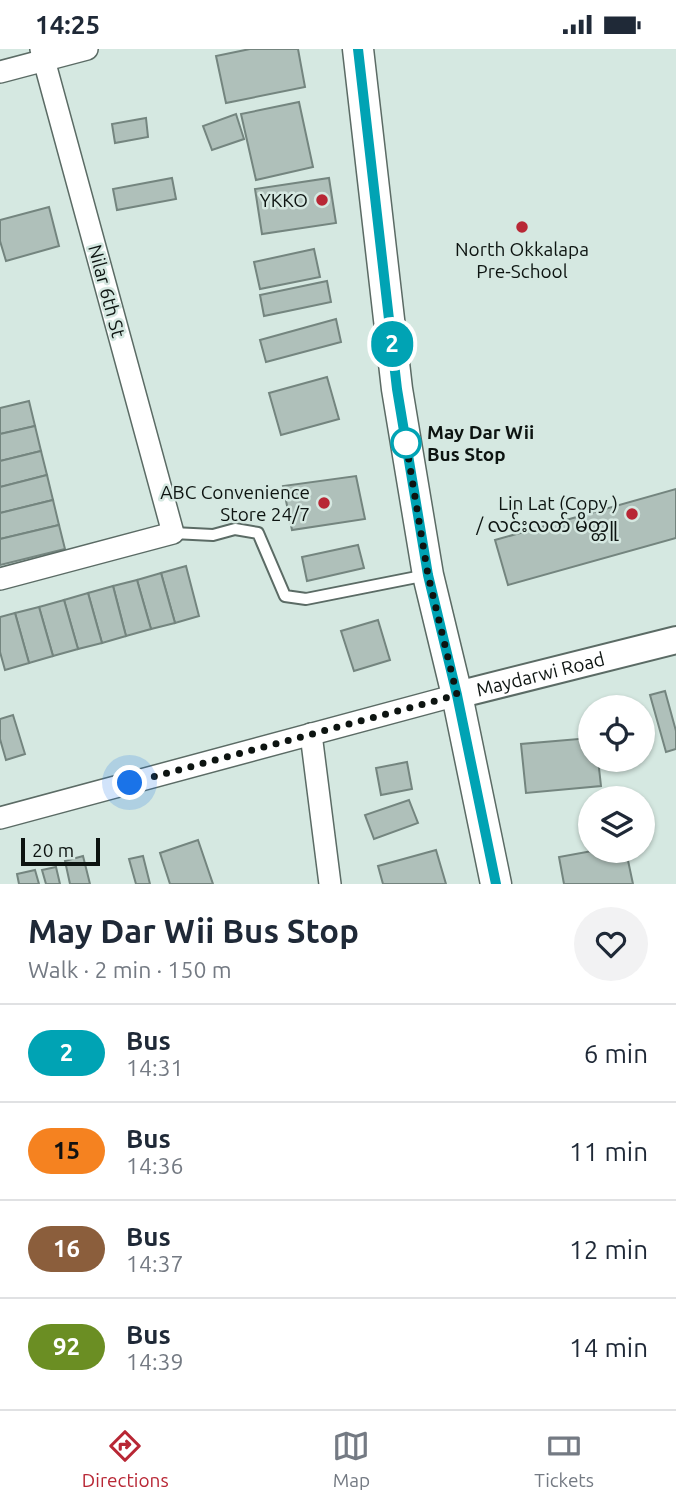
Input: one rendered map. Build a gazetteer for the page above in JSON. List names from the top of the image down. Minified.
{"streets":{"street":["Nilar 6th St","Maydarwi Road"]},"places":["YKKO","North Okkalapa Pre-School","May Dar Wii Bus Stop","ABC Convenience Store 24/7","Lin Lat (Copy ) / လင်းလတ် မိတ္တူ"],"lines":["bus line 2"],"scale_bar":"20 m","page":{"status":"14:25","on_map":"2","scale":"20 m","heading":["May Dar Wii Bus Stop","Walk · 2 min · 150 m"],"list":[{"mark":"2","name":"Bus","note":"14:31","value":"6 min"},{"mark":"15","name":"Bus","note":"14:36","value":"11 min"},{"mark":"16","name":"Bus","note":"14:37","value":"12 min"},{"mark":"92","name":"Bus","note":"14:39","value":"14 min"}],"tabs":["Directions","Map","Tickets"]}}
